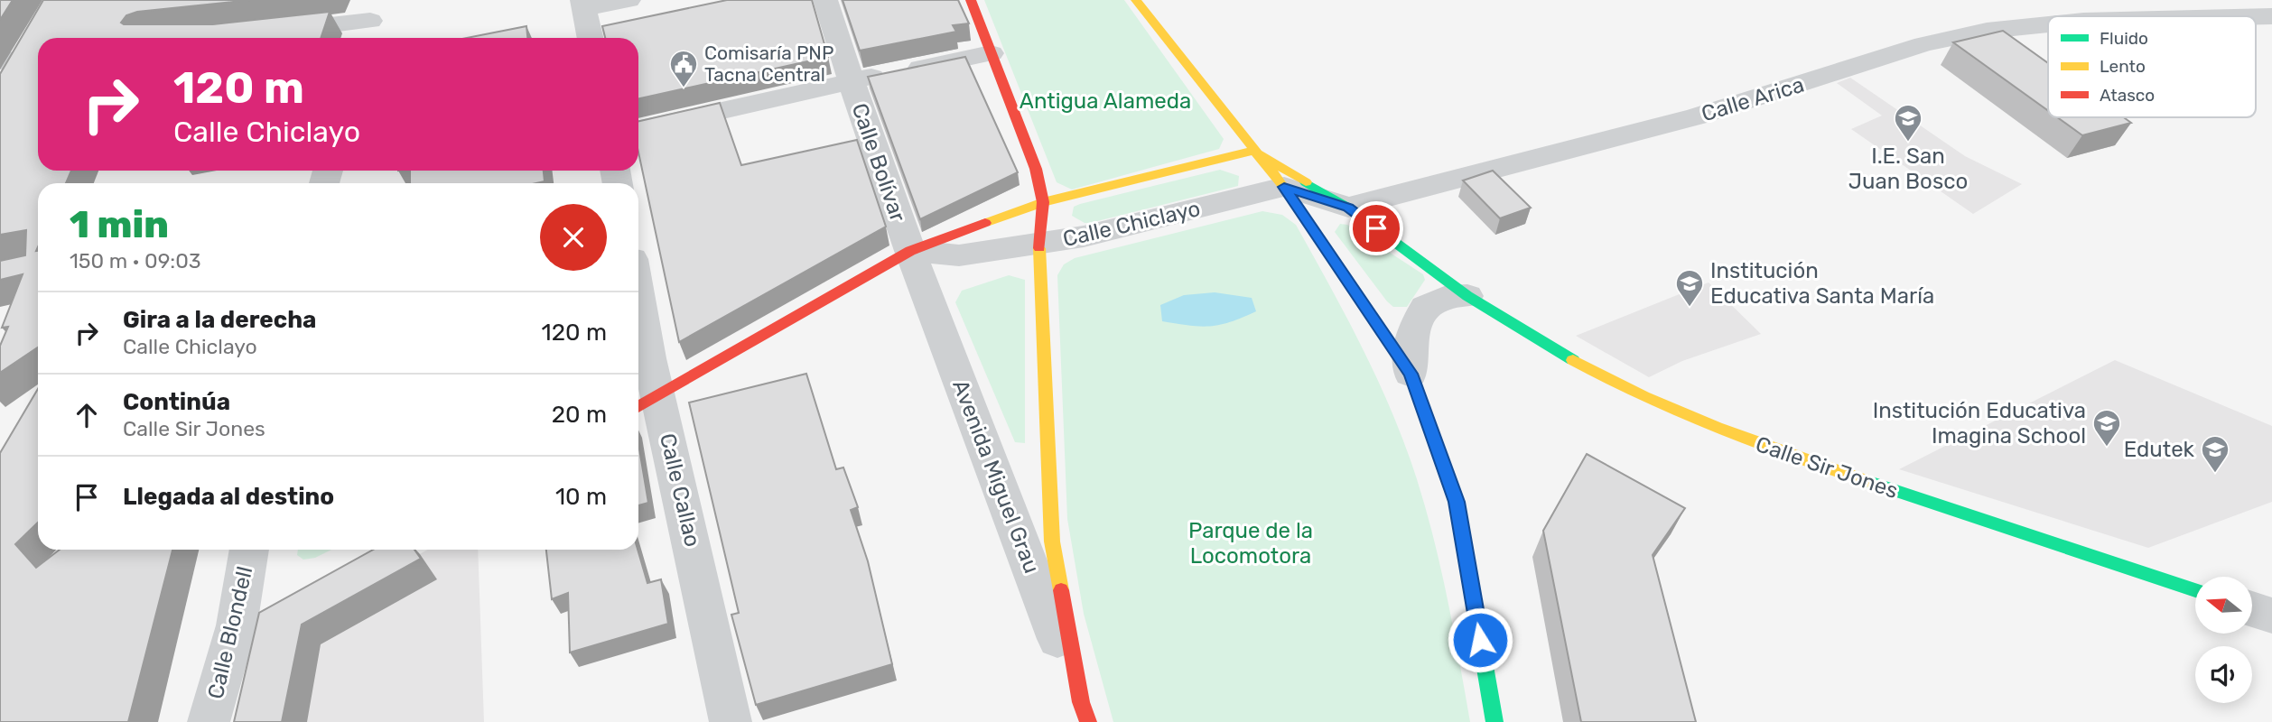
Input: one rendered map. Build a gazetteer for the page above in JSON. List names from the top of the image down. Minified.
{"streets":{"main road":["Calle Chiclayo","Calle Sir Jones","Avenida Miguel Grau"],"street":["Calle Arica","Calle Bolívar","Calle Callao","Calle Blondell"]},"crossings":[["Calle Arica","Calle Sir Jones"],["Calle Bolívar","Calle Chiclayo"],["Calle Bolívar","Avenida Miguel Grau"],["Calle Chiclayo","Avenida Miguel Grau"],["Calle Chiclayo","Calle Callao"]],"parks":["Antigua Alameda","Parque de la Locomotora"],"places":{"public building":["Comisaría PNP Tacna Central"],"school or university":["I.E. San Juan Bosco","Institución Educativa Santa María","Institución Educativa Imagina School","Edutek"]},"legend":["Fluido","Lento","Atasco"],"north":"left","page":{"turn":["120 m","Calle Chiclayo"],"heading":["1 min","150 m · 09:03"],"list":[{"name":"Gira a la derecha","note":"Calle Chiclayo","value":"120 m"},{"name":"Continúa","note":"Calle Sir Jones","value":"20 m"},{"name":"Llegada al destino","value":"10 m"}]}}
